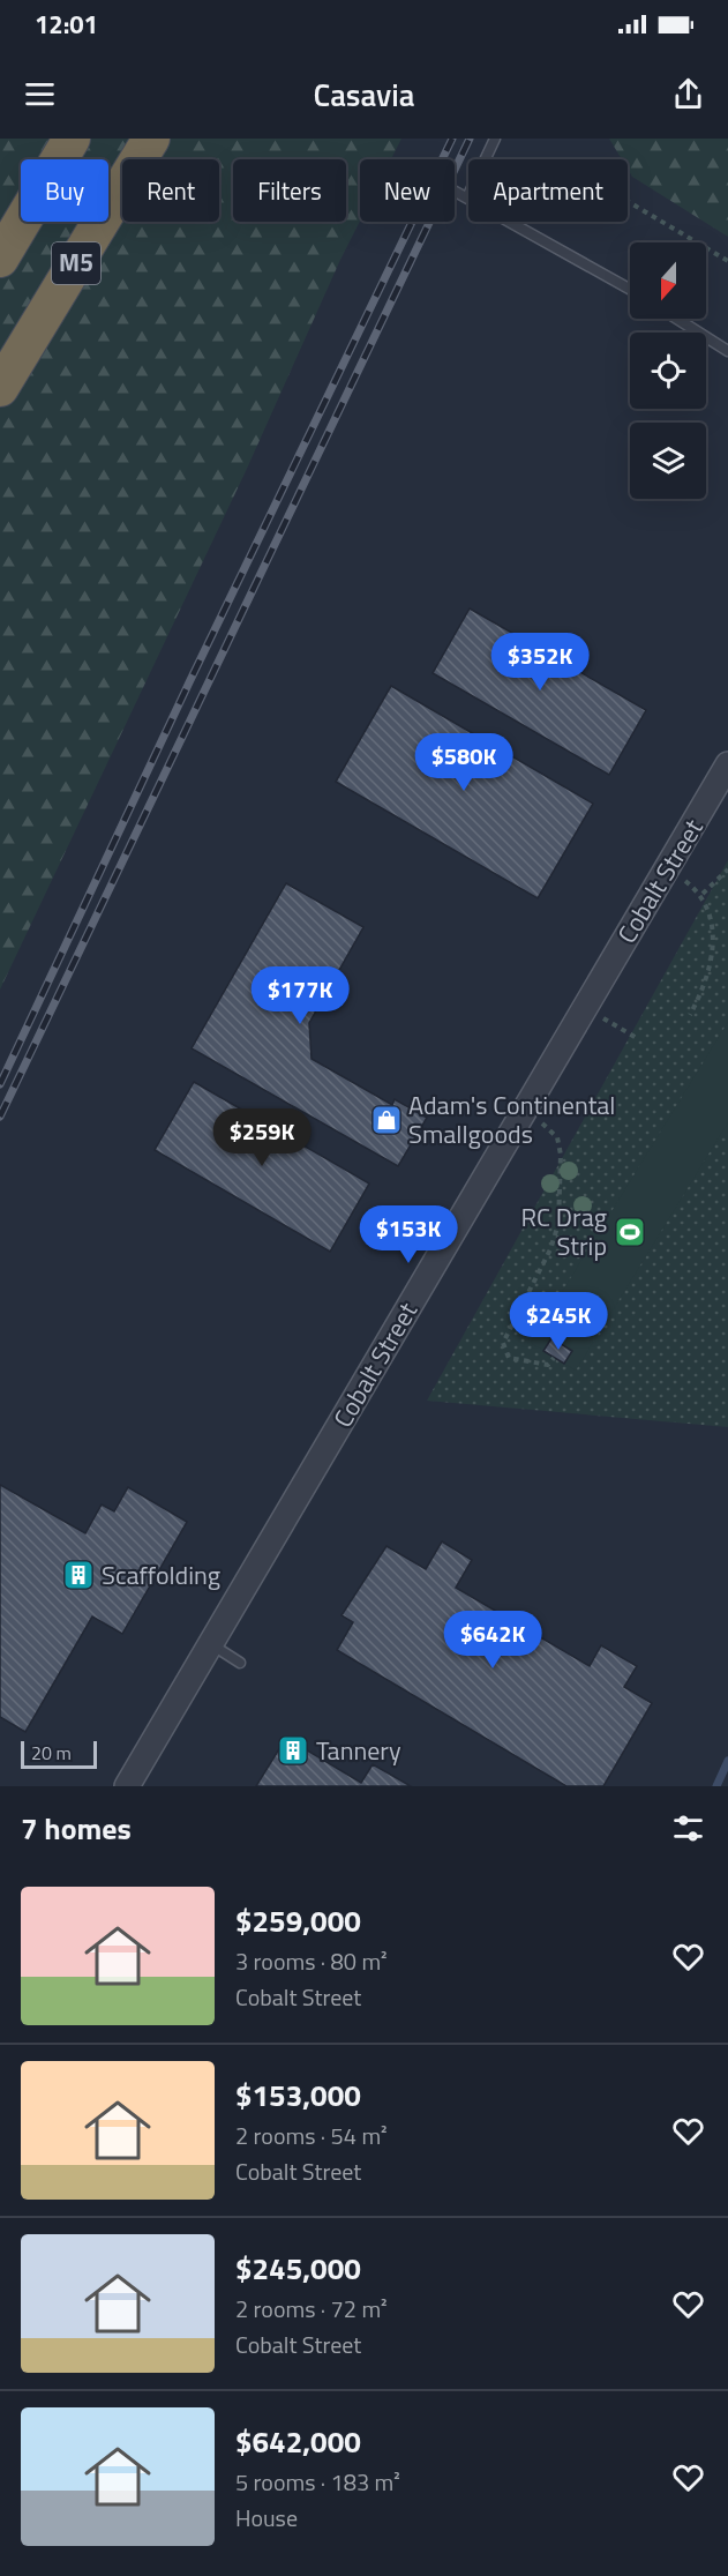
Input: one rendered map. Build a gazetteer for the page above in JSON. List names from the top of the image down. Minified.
{"streets":{"highway":["M5"],"street":["Cobalt Street"]},"places":{"shop":["Adam's Continental Smallgoods"],"sports":["RC Drag Strip"],"building":["Scaffolding","Tannery"]},"scale_bar":"20 m","north":"bottom","page":{"status":"12:01","header":"Casavia","chip":["Buy","Rent","Filters","New","Apartment"],"price":["$352K","$580K","$177K","$259K","$153K","$245K","$642K"],"scale":"20 m","heading":"7 homes","list":[{"name":"$259,000","note":"3 rooms · 80 m² · Cobalt Street"},{"name":"$153,000","note":"2 rooms · 54 m² · Cobalt Street"},{"name":"$245,000","note":"2 rooms · 72 m² · Cobalt Street"},{"name":"$642,000","note":"5 rooms · 183 m² · House"}]}}
